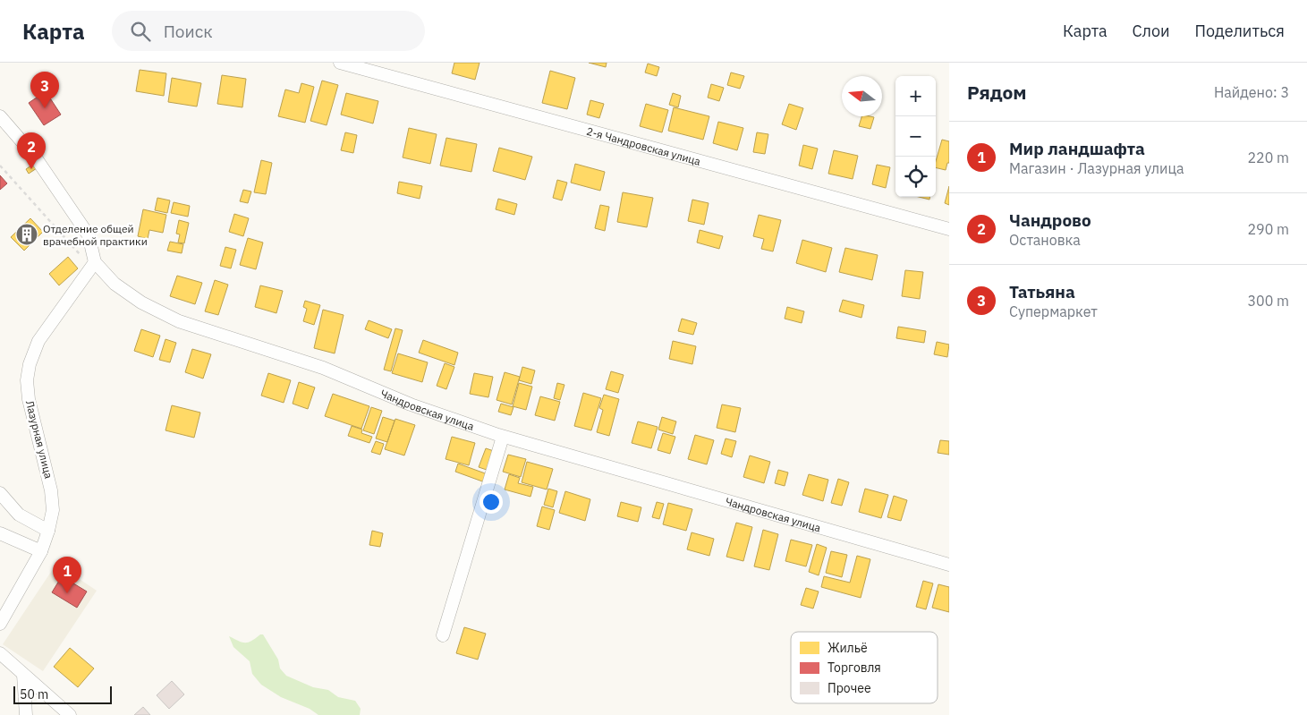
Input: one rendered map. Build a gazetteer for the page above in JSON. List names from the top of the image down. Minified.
{"streets":{"street":["2-я Чандровская улица","Чандровская улица","Лазурная улица"]},"crossings":[["Чандровская улица","Лазурная улица"]],"places":{"building":["Отделение общей врачебной практики"]},"legend":["Жильё","Торговля","Прочее"],"scale_bar":"50 m","north":"left","page":{"header":"Карта","search":"Поиск","nav":["Карта","Слои","Поделиться"],"heading":["Рядом","Найдено: 3"],"pins":["3","2","1"],"map_buttons":["+","−"],"list":[{"mark":"1","name":"Мир ландшафта","note":"Магазин · Лазурная улица","value":"220 m"},{"mark":"2","name":"Чандрово","note":"Остановка","value":"290 m"},{"mark":"3","name":"Татьяна","note":"Супермаркет","value":"300 m"}],"scale":"50 m"}}
